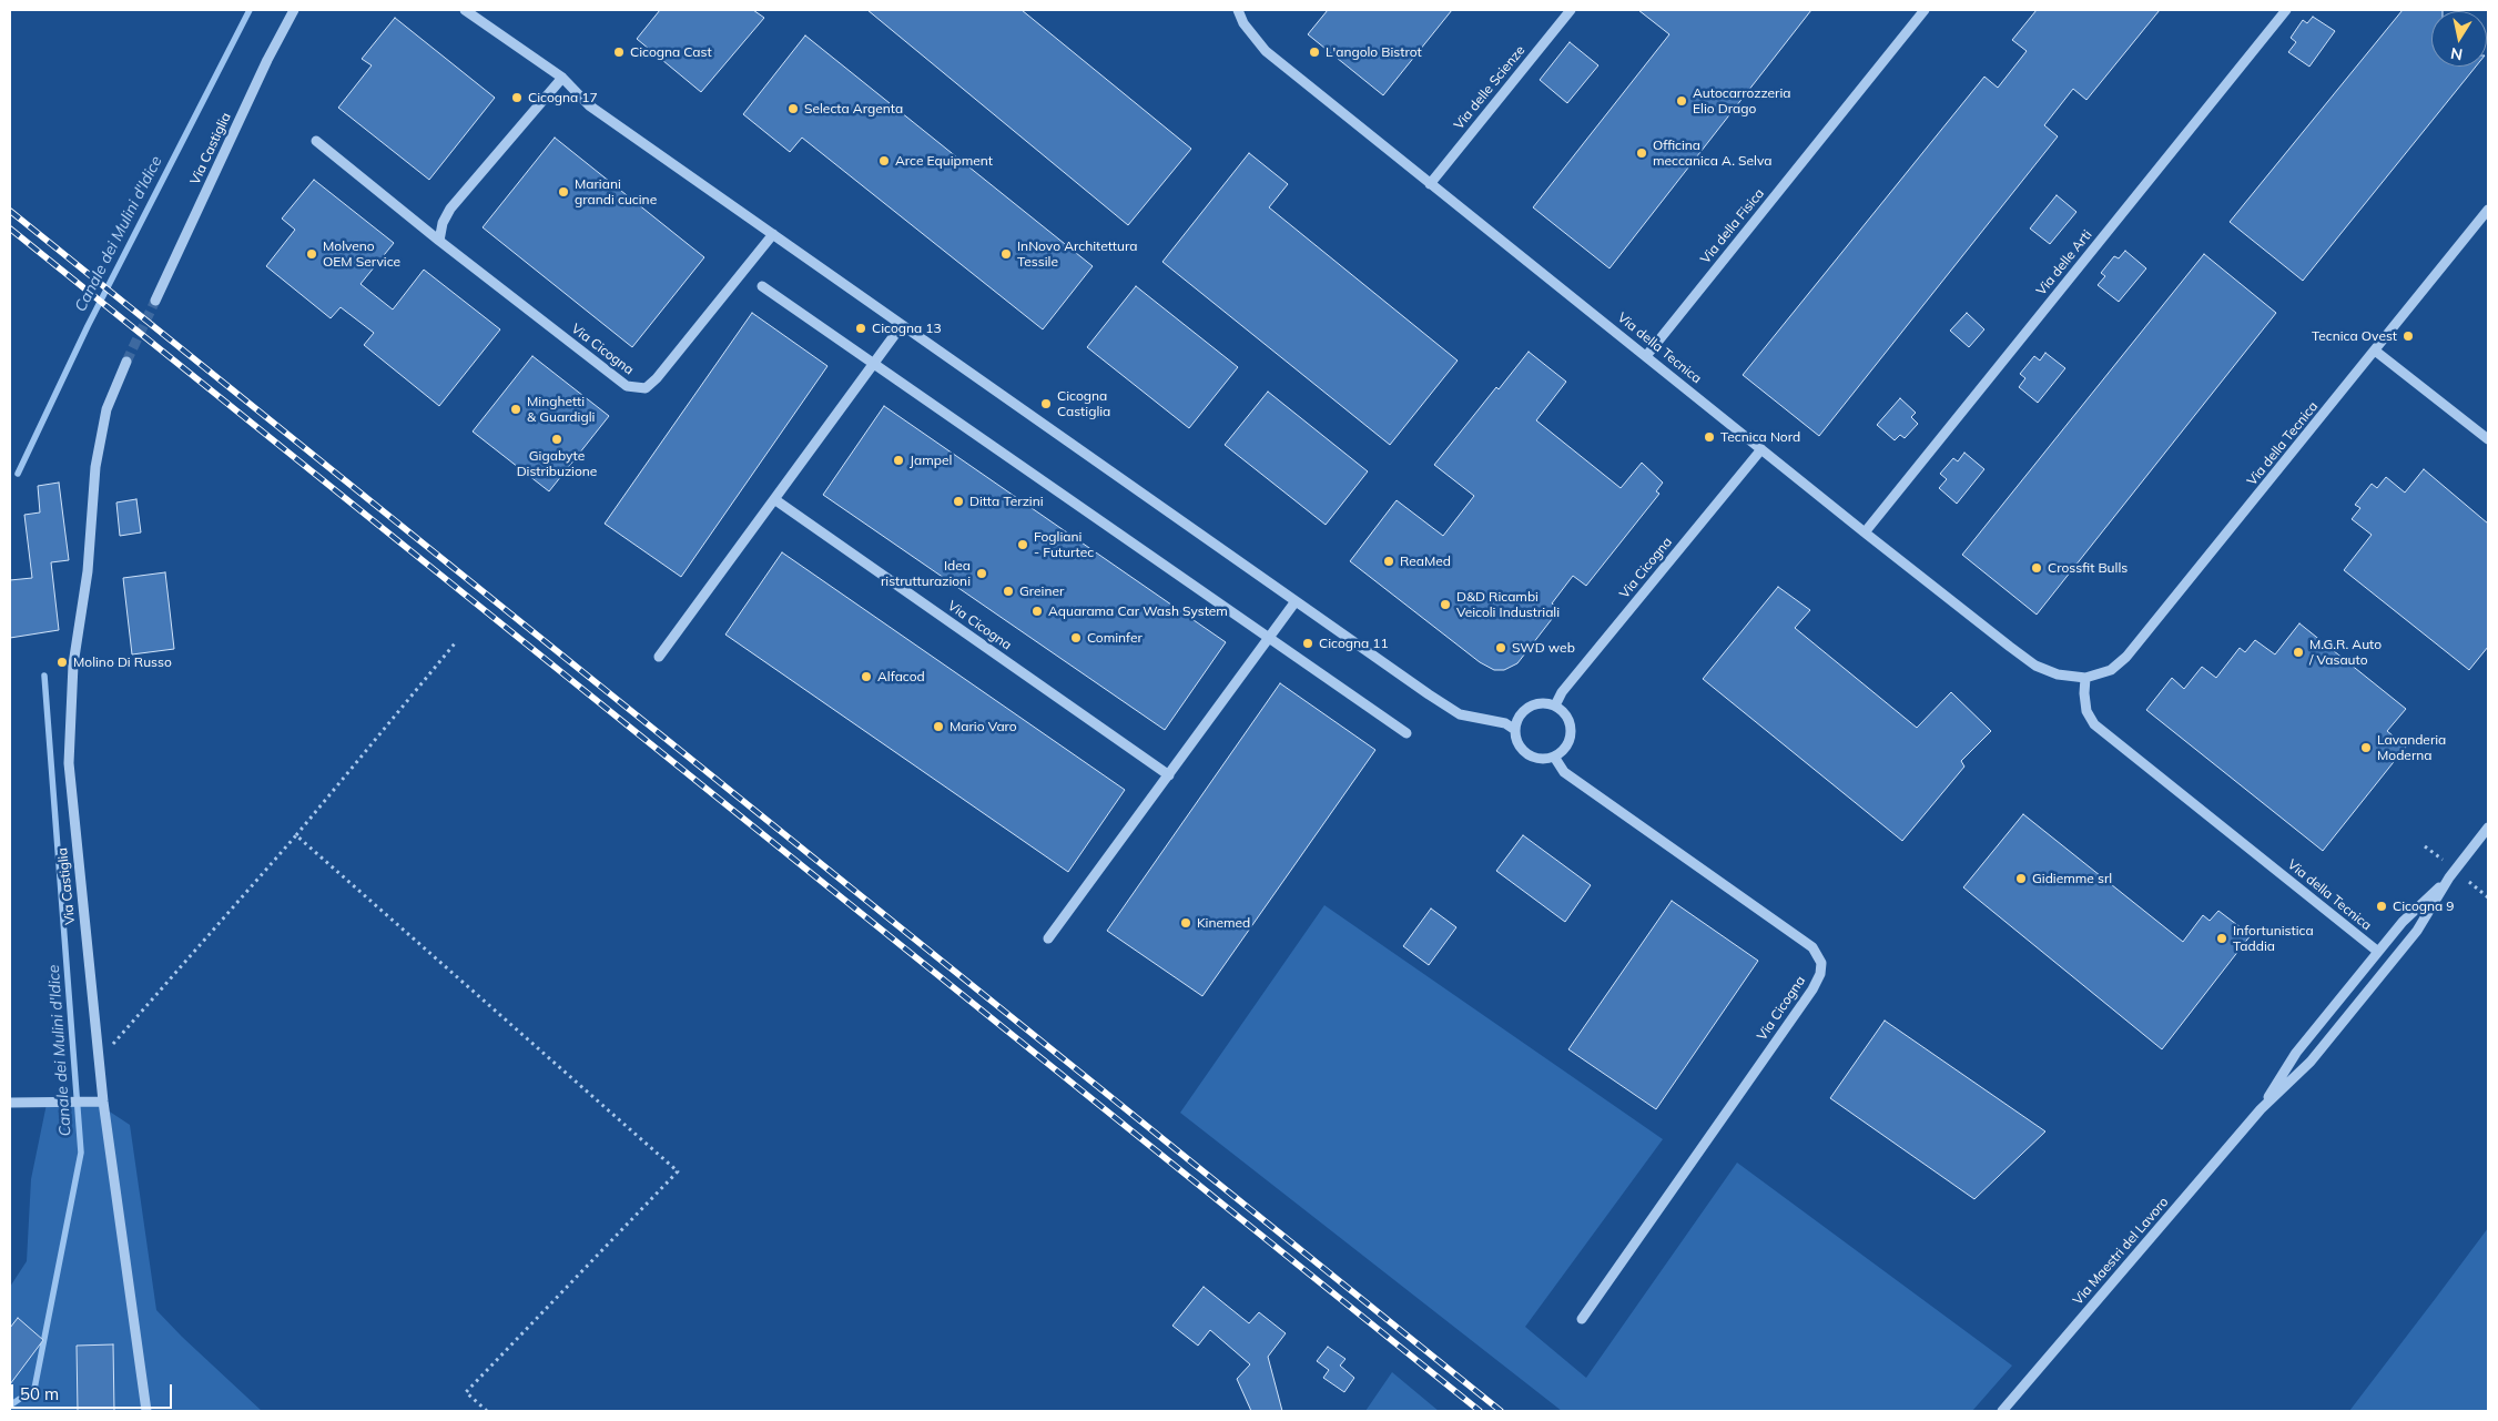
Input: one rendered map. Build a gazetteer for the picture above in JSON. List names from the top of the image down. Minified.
{"streets":{"street":["Via delle Scienze","Via Castiglia","Via della Fisica","Via delle Arti","Via della Tecnica","Via Cicogna","Via Maestri del Lavoro"]},"crossings":[["Via delle Scienze","Via della Tecnica"],["Via della Fisica","Via della Tecnica"],["Via delle Arti","Via della Tecnica"],["Via della Tecnica","Via Cicogna"],["Via della Tecnica","Via Maestri del Lavoro"]],"water":["Canale dei Mulini d'Idice"],"places":["Cicogna Cast","L'angolo Bistrot","Cicogna 17","Autocarrozzeria Elio Drago","Selecta Argenta","Officina meccanica A. Selva","Arce Equipment","Mariani grandi cucine","Molveno OEM Service","InNovo Architettura Tessile","Cicogna 13","Tecnica Ovest","Cicogna Castiglia","Minghetti & Guardigli","Tecnica Nord","Gigabyte Distribuzione","Jampel","Ditta Terzini","Fogliani - Futurtec","ReaMed","Crossfit Bulls","Idea ristrutturazioni","Greiner","D&D Ricambi Veicoli Industriali","Aquarama Car Wash System","Cominfer","Cicogna 11","SWD web","M.G.R. Auto / Vasauto","Molino Di Russo","Alfacod","Mario Varo","Lavanderia Moderna","Gidiemme srl","Cicogna 9","Kinemed","Infortunistica Taddia"],"scale_bar":"50 m","north":"bottom"}
